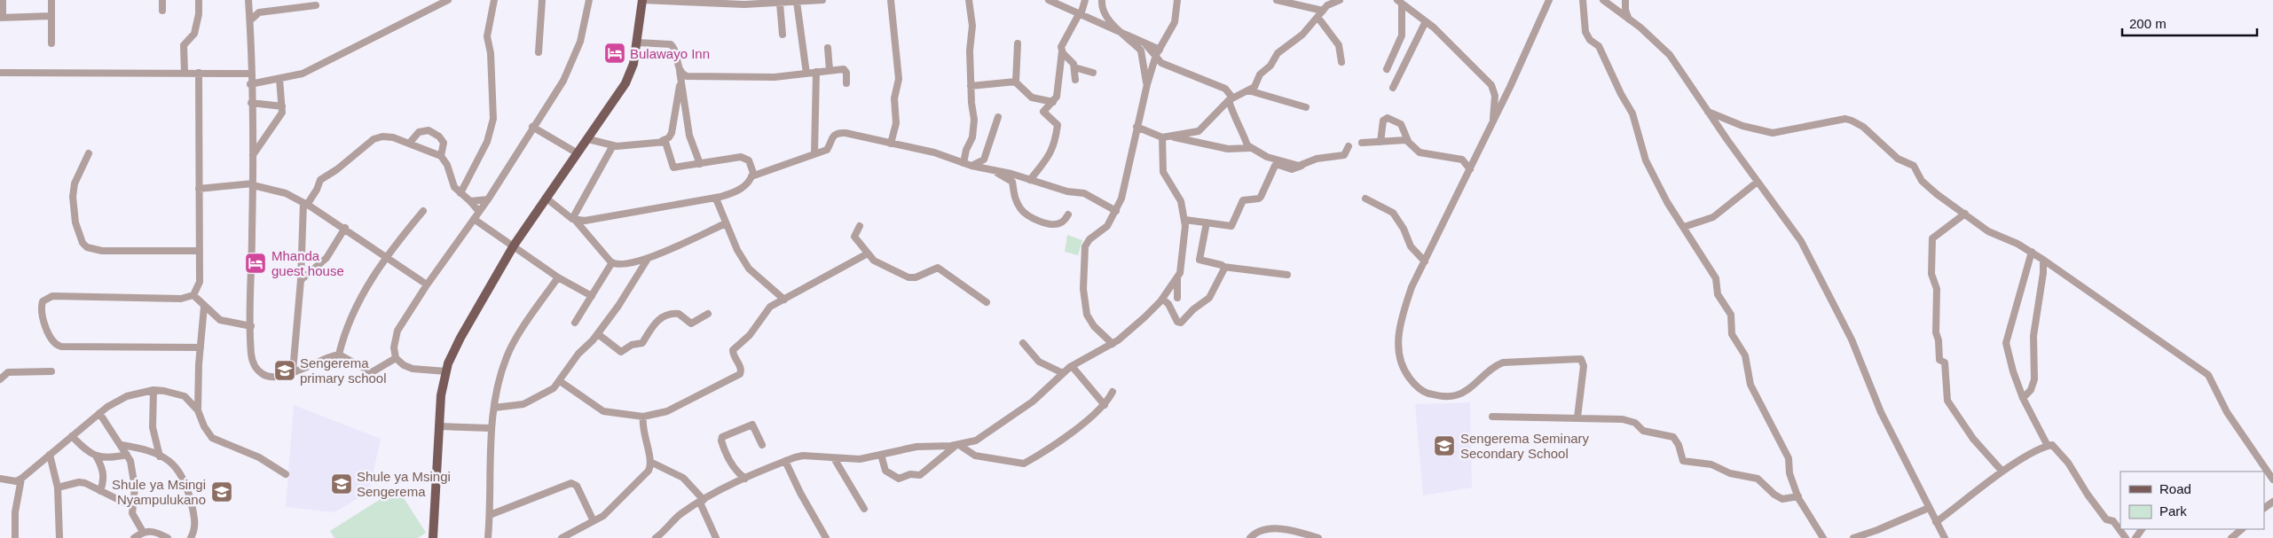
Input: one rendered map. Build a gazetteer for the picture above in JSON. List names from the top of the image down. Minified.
{"places":{"hotel":["Bulawayo Inn","Mhanda guest house"],"school or university":["Sengerema primary school","Sengerema Seminary Secondary School","Shule ya Msingi Sengerema","Shule ya Msingi Nyampulukano"]},"legend":["Road","Park"],"scale_bar":"200 m"}
